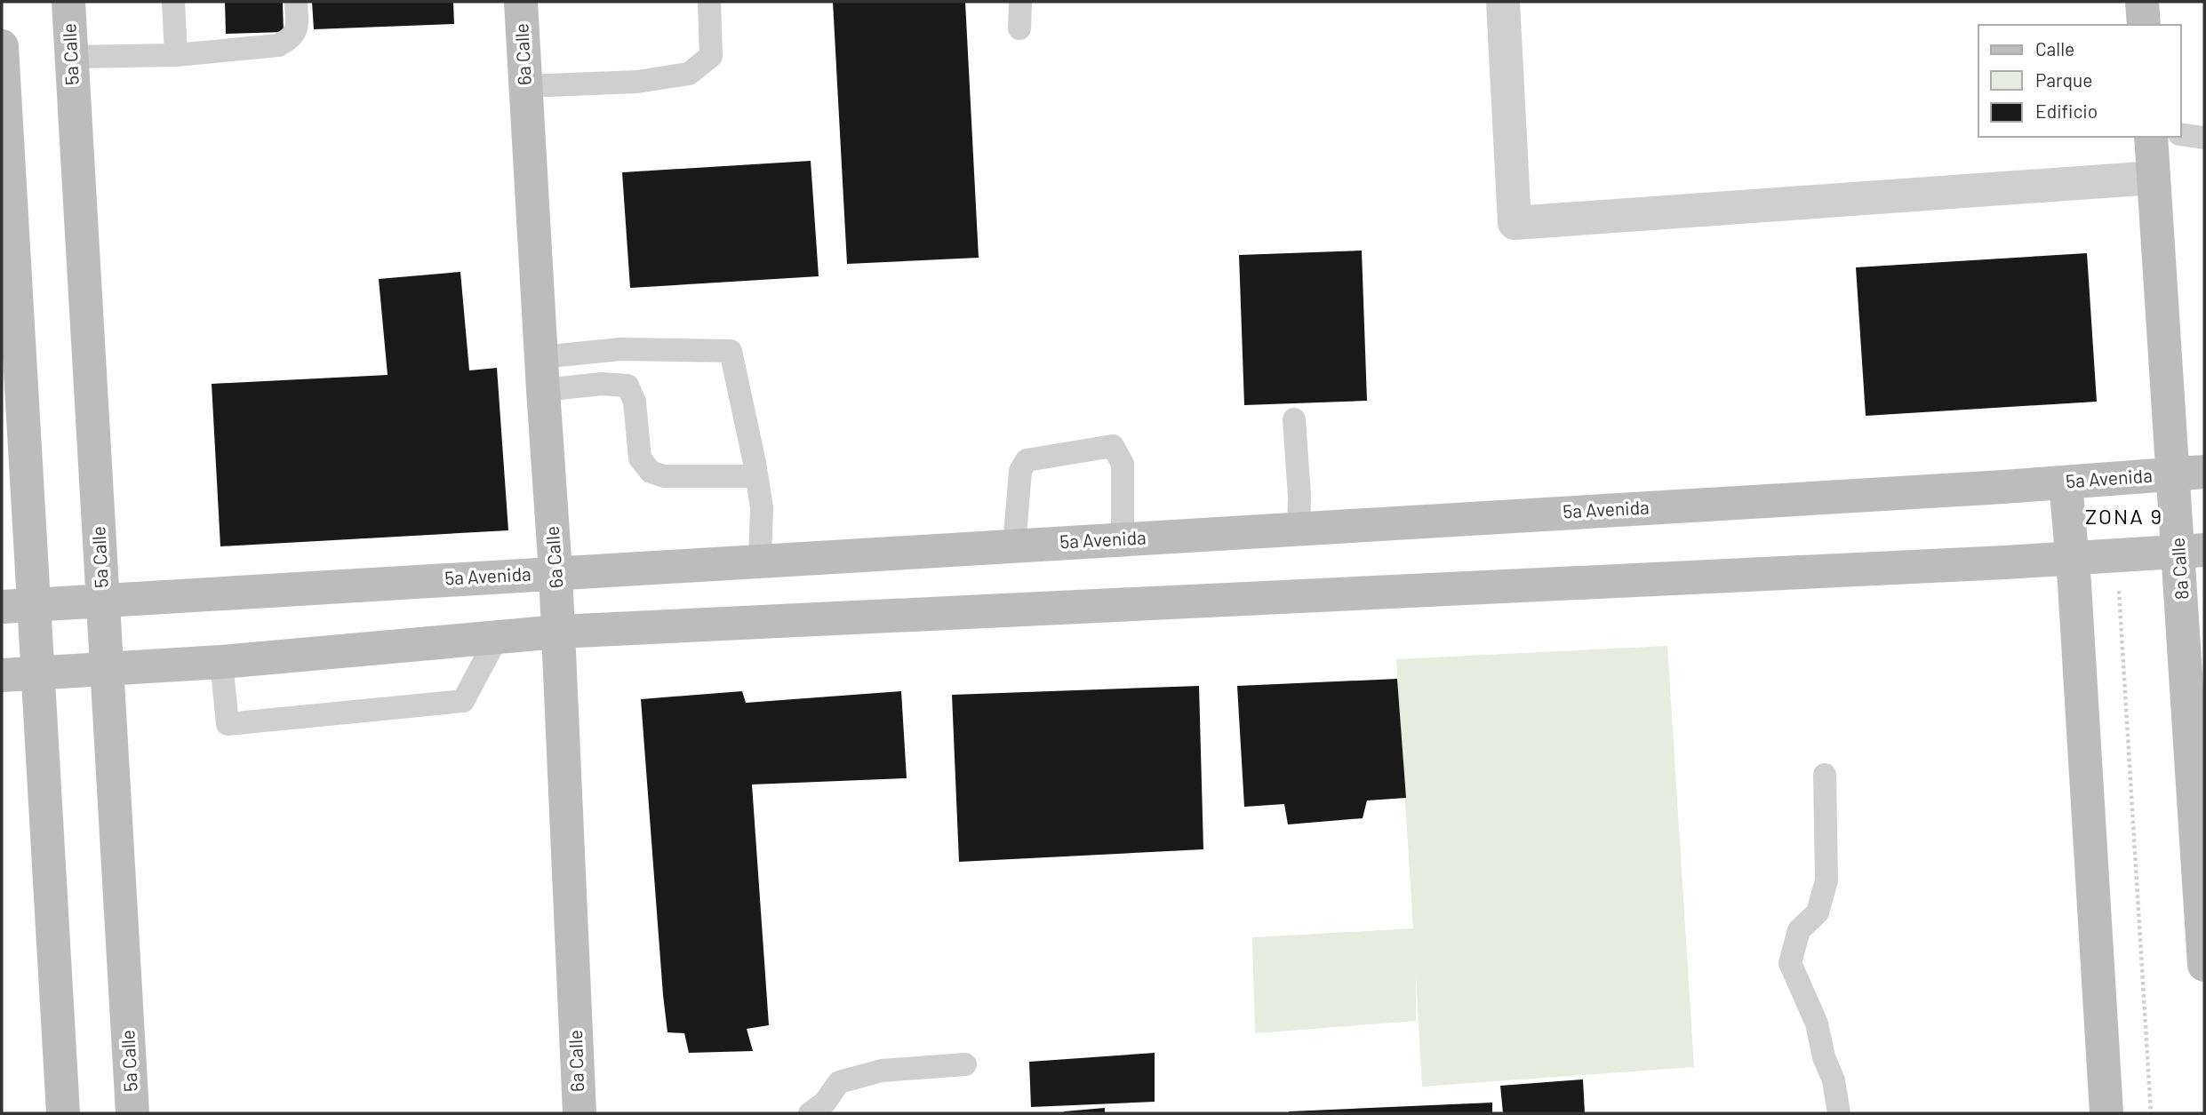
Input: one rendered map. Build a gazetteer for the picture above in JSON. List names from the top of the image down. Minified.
{"streets":{"street":["5a Calle","6a Calle","5a Avenida","8a Calle"]},"crossings":[["5a Calle","5a Avenida"],["6a Calle","5a Avenida"],["5a Avenida","8a Calle"]],"districts":["ZONA 9"],"legend":["Calle","Parque","Edificio"]}
